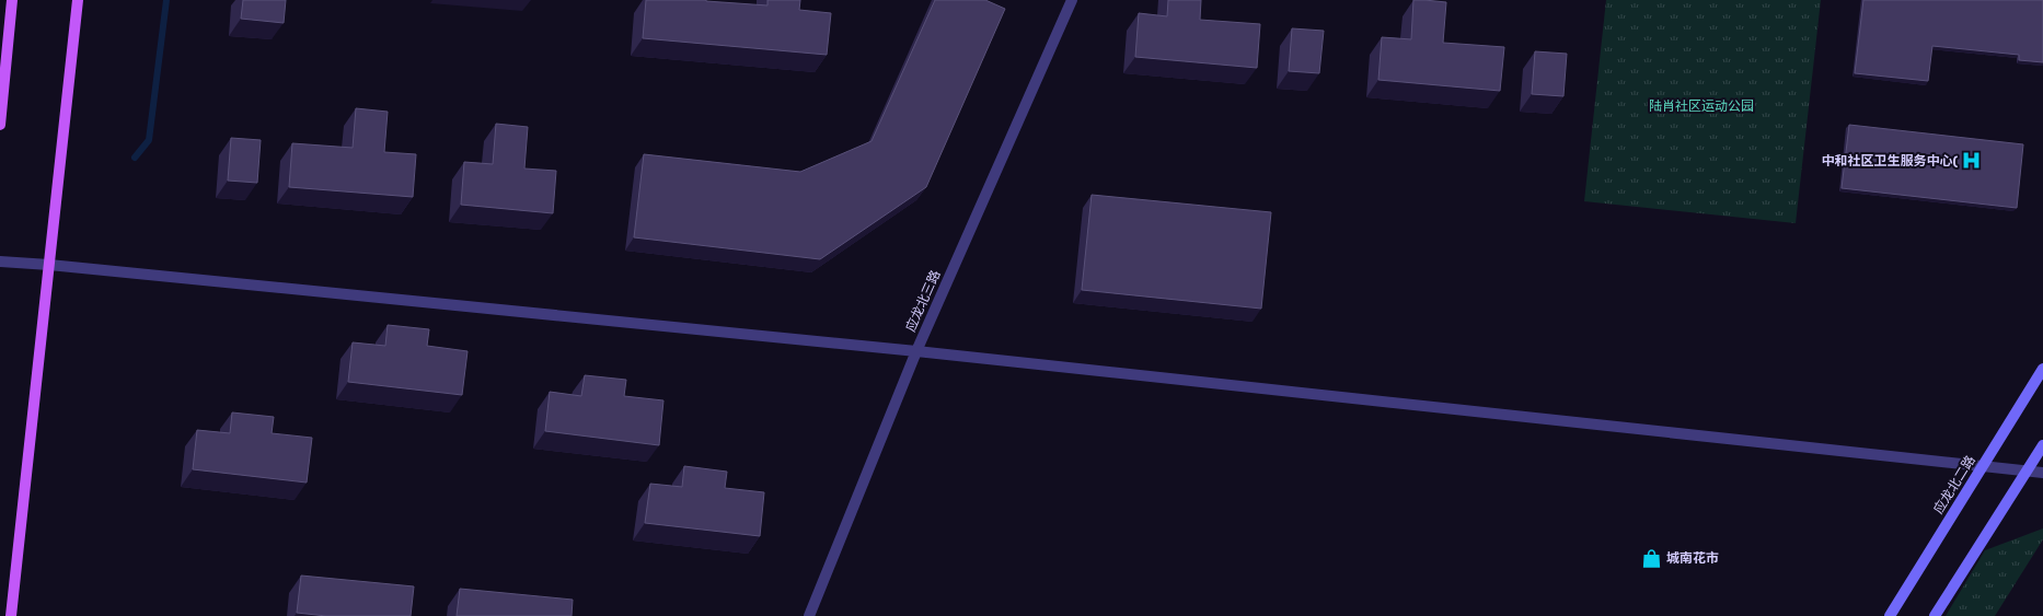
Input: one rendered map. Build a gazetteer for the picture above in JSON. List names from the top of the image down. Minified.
{"streets":{"main road":["应龙北二路"],"street":["应龙北三路"]},"parks":["陆肖社区运动公园"],"places":{"hospital":["中和社区卫生服务中心("],"shop":["城南花市"]}}
